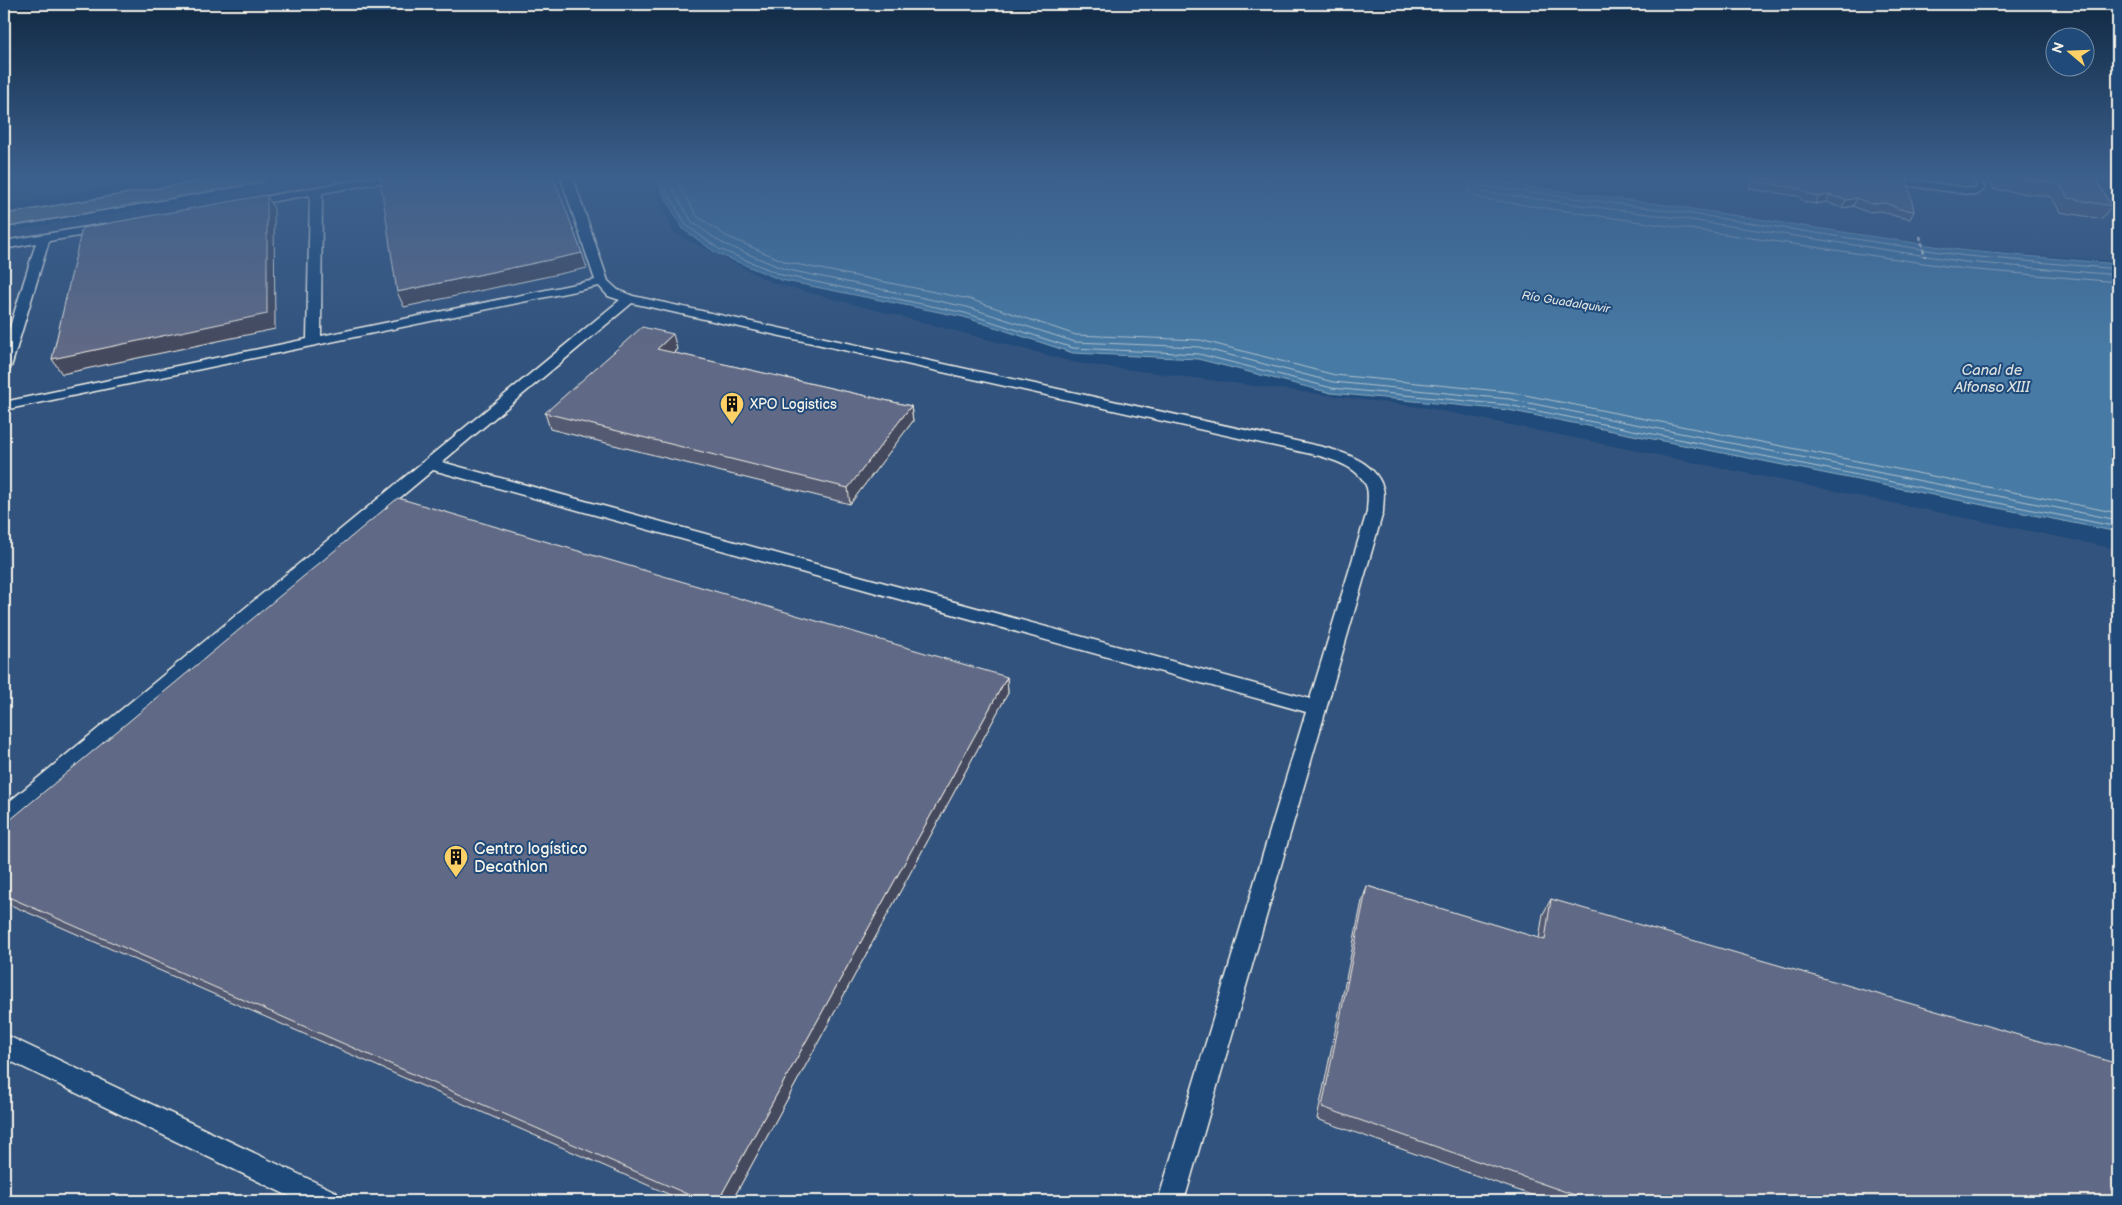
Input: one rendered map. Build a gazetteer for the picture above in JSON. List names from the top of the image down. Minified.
{"water":["Río Guadalquivir","Canal de Alfonso XIII"],"places":{"building":["XPO Logistics","Centro logístico Decathlon"]},"north":"left"}
